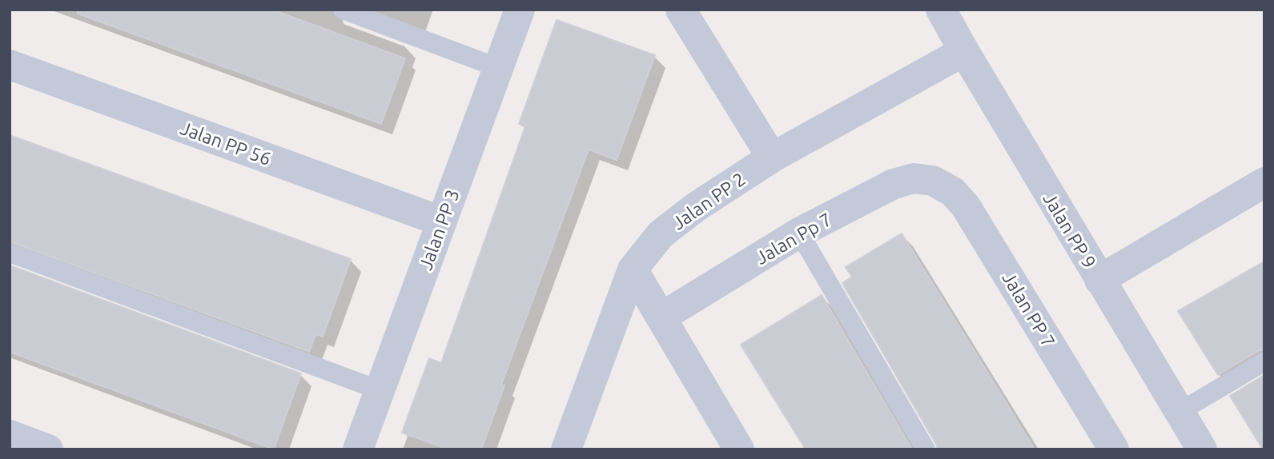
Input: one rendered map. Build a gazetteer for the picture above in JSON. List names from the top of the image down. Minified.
{"streets":{"street":["Jalan PP 56","Jalan PP 2","Jalan PP 3","Jalan PP 9","Jalan Pp 7","Jalan PP 7"]},"crossings":[["Jalan PP 56","Jalan PP 3"],["Jalan PP 2","Jalan PP 9"],["Jalan Pp 7","Jalan PP 7"]]}
